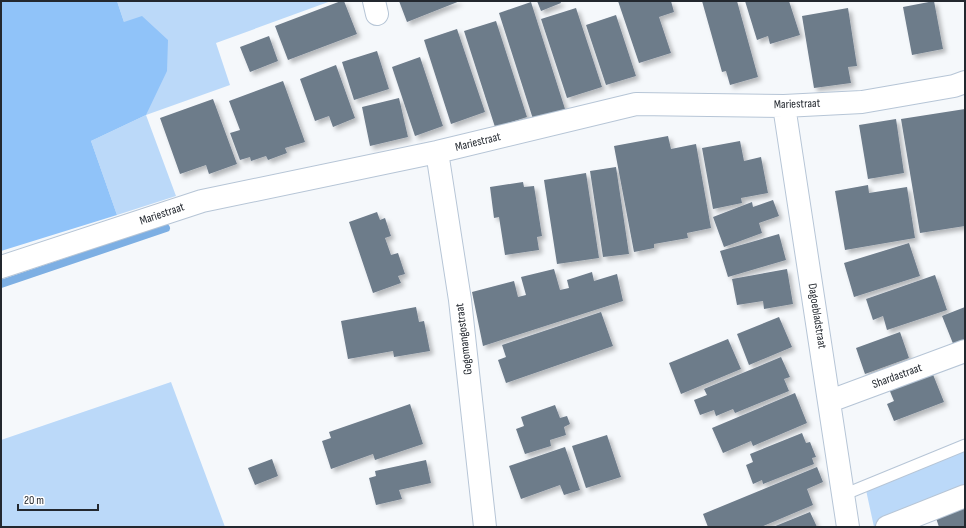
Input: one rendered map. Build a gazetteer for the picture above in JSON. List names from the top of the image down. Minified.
{"streets":{"street":["Mariestraat","Dagoebladstraat","Gogomangostraat","Shardastraat"]},"crossings":[["Mariestraat","Dagoebladstraat"],["Mariestraat","Gogomangostraat"],["Dagoebladstraat","Shardastraat"]],"scale_bar":"20 m"}
